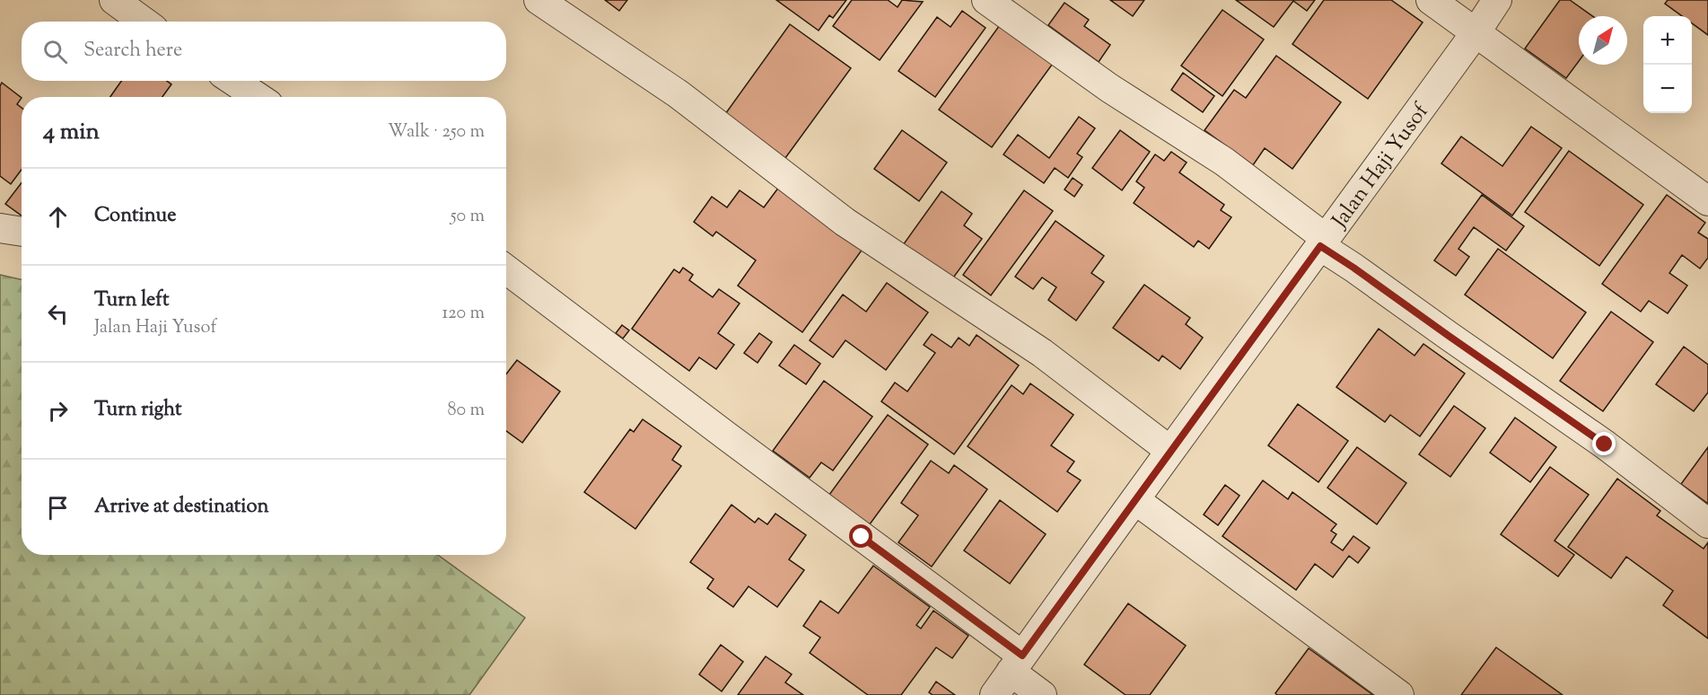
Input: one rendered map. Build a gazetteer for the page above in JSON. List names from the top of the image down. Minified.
{"streets":{"street":["Jalan Haji Yusof"]},"north":"top right","page":{"map_buttons":["+","−"],"search":"Search here","heading":["4 min","Walk · 250 m"],"list":[["Continue","50 m"],["Turn left","Jalan Haji Yusof","120 m"],["Turn right","80 m"],"Arrive at destination"]}}
